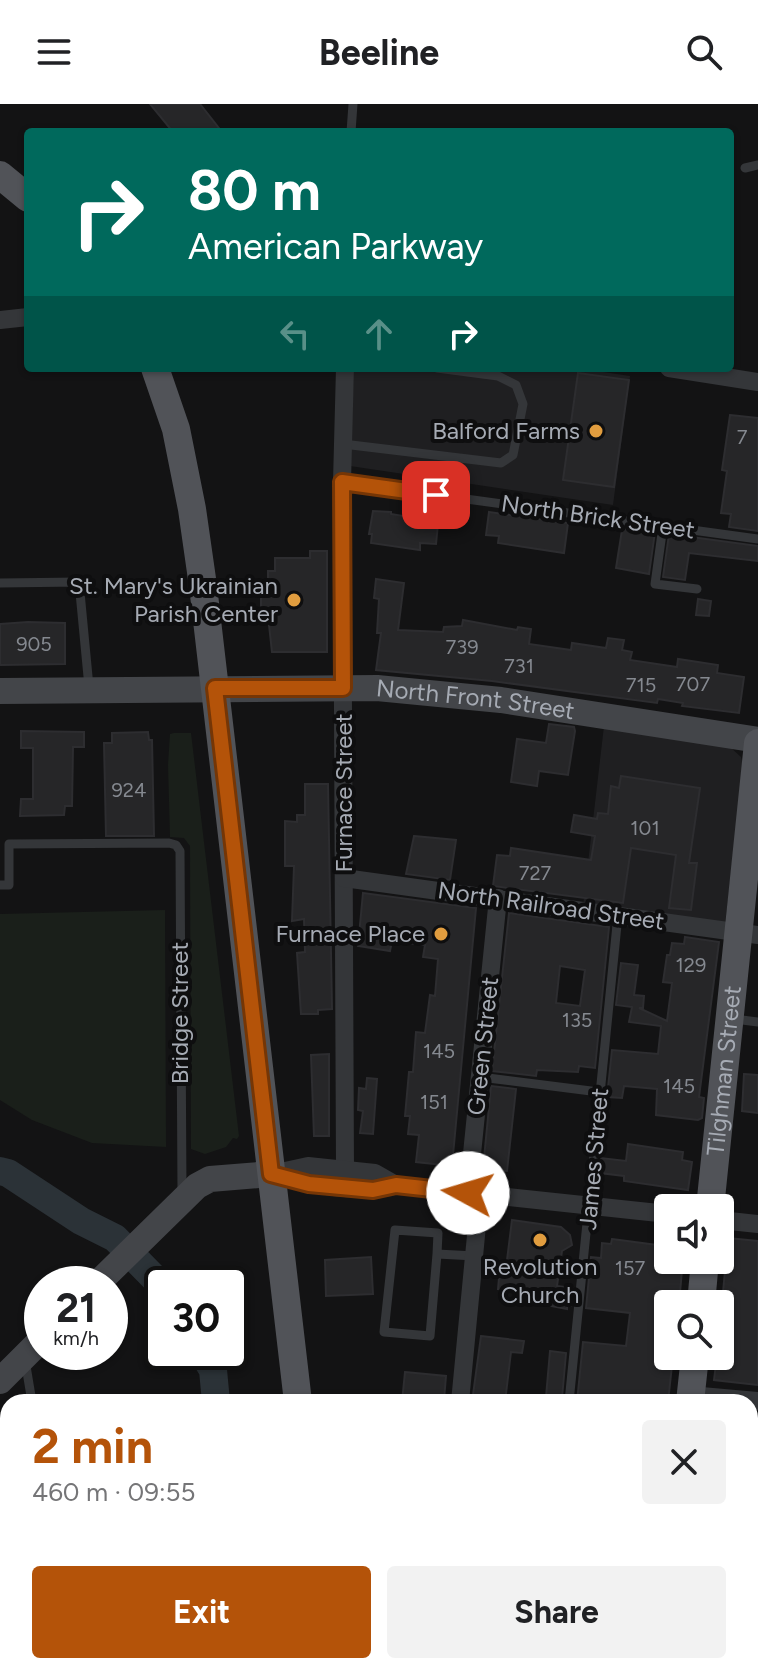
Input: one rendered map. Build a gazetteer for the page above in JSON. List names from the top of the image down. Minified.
{"streets":{"main road":["Tilghman Street"],"street":["North Front Street","Furnace Street","North Railroad Street","Green Street"],"lane":["North Brick Street","Bridge Street","James Street"]},"crossings":[["North Brick Street","Furnace Street"],["North Front Street","Furnace Street"],["North Front Street","Tilghman Street"],["Furnace Street","North Railroad Street"],["North Railroad Street","Green Street"],["North Railroad Street","Tilghman Street"],["North Railroad Street","James Street"]],"places":["Balford Farms","St. Mary's Ukrainian Parish Center","Furnace Place","Revolution Church"],"house_numbers":["7","905","739","731","707","715","924","101","727","129","135","145","145","151","157"],"page":{"header":"Beeline","turn":["80 m","American Parkway"],"speed":"21 km/h","limit":"30","heading":["2 min","460 m · 09:55"],"buttons":["Exit","Share"]}}
